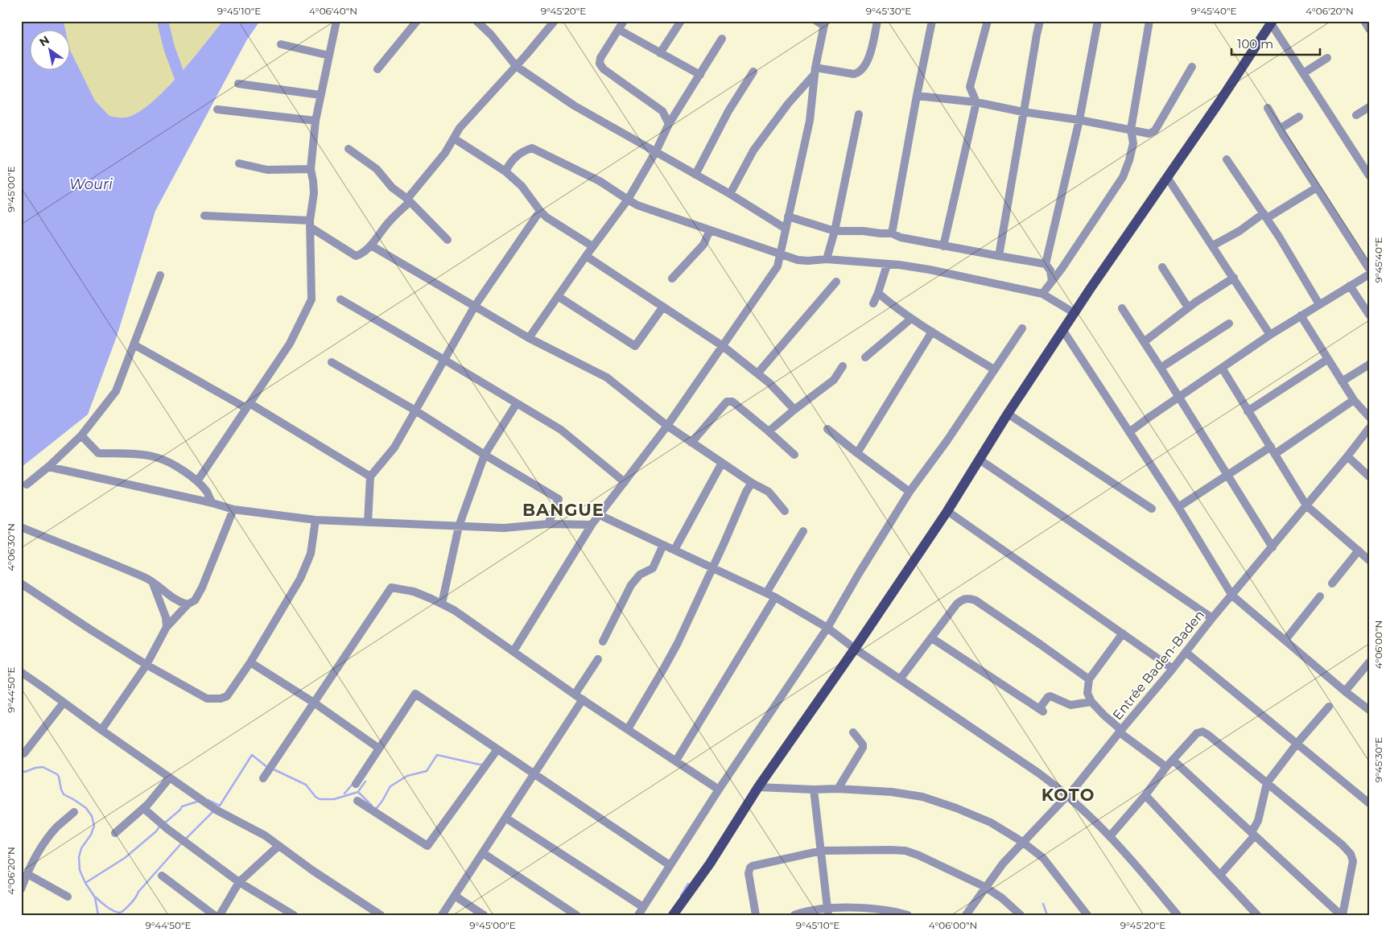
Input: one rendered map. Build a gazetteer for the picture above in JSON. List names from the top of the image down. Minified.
{"streets":{"street":["Entrée Baden-Baden"]},"districts":["BANGUE","KOTO"],"water":["Wouri"],"scale_bar":"100 m","north":"top left","coordinates":["9°45'10\"E","4°06'40\"N","9°45'20\"E","9°45'30\"E","9°45'40\"E","4°06'20\"N","9°45'00\"E","4°06'30\"N","4°06'00\"N","9°44'50\"E"]}
